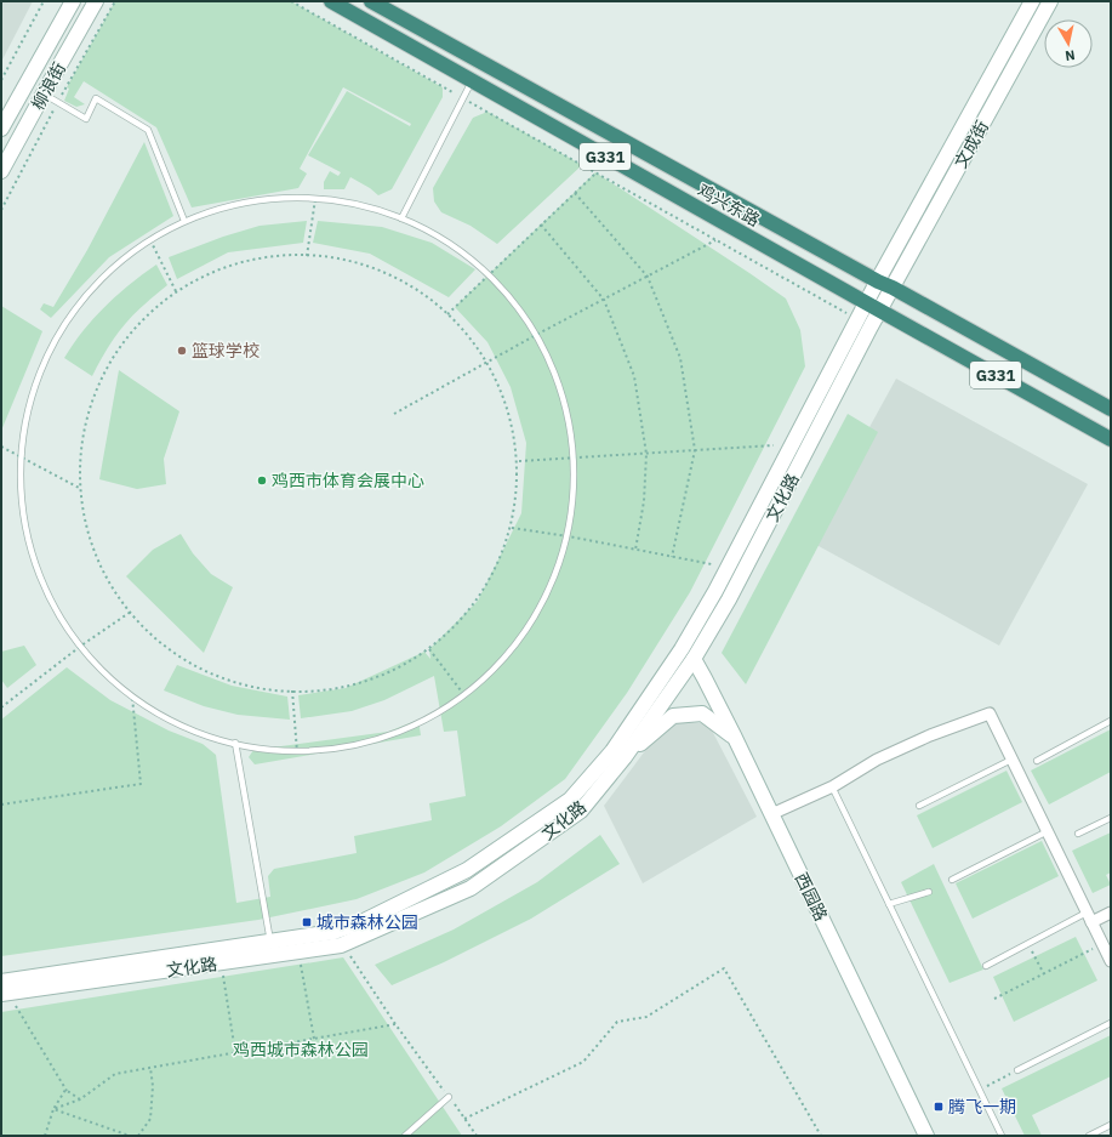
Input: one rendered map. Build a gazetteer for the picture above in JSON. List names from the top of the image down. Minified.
{"streets":{"highway":["G331","鸡兴东路"],"main road":["柳浪街","文成街","文化路","西园路"]},"crossings":[["文成街","G331"],["文成街","鸡兴东路"],["文成街","文化路"],["G331","鸡兴东路"],["G331","文化路"],["鸡兴东路","文化路"],["文化路","西园路"]],"parks":["鸡西城市森林公园"],"places":{"other":["篮球学校","鸡西市体育会展中心"],"transit":["城市森林公园","腾飞一期"]},"north":"bottom"}
